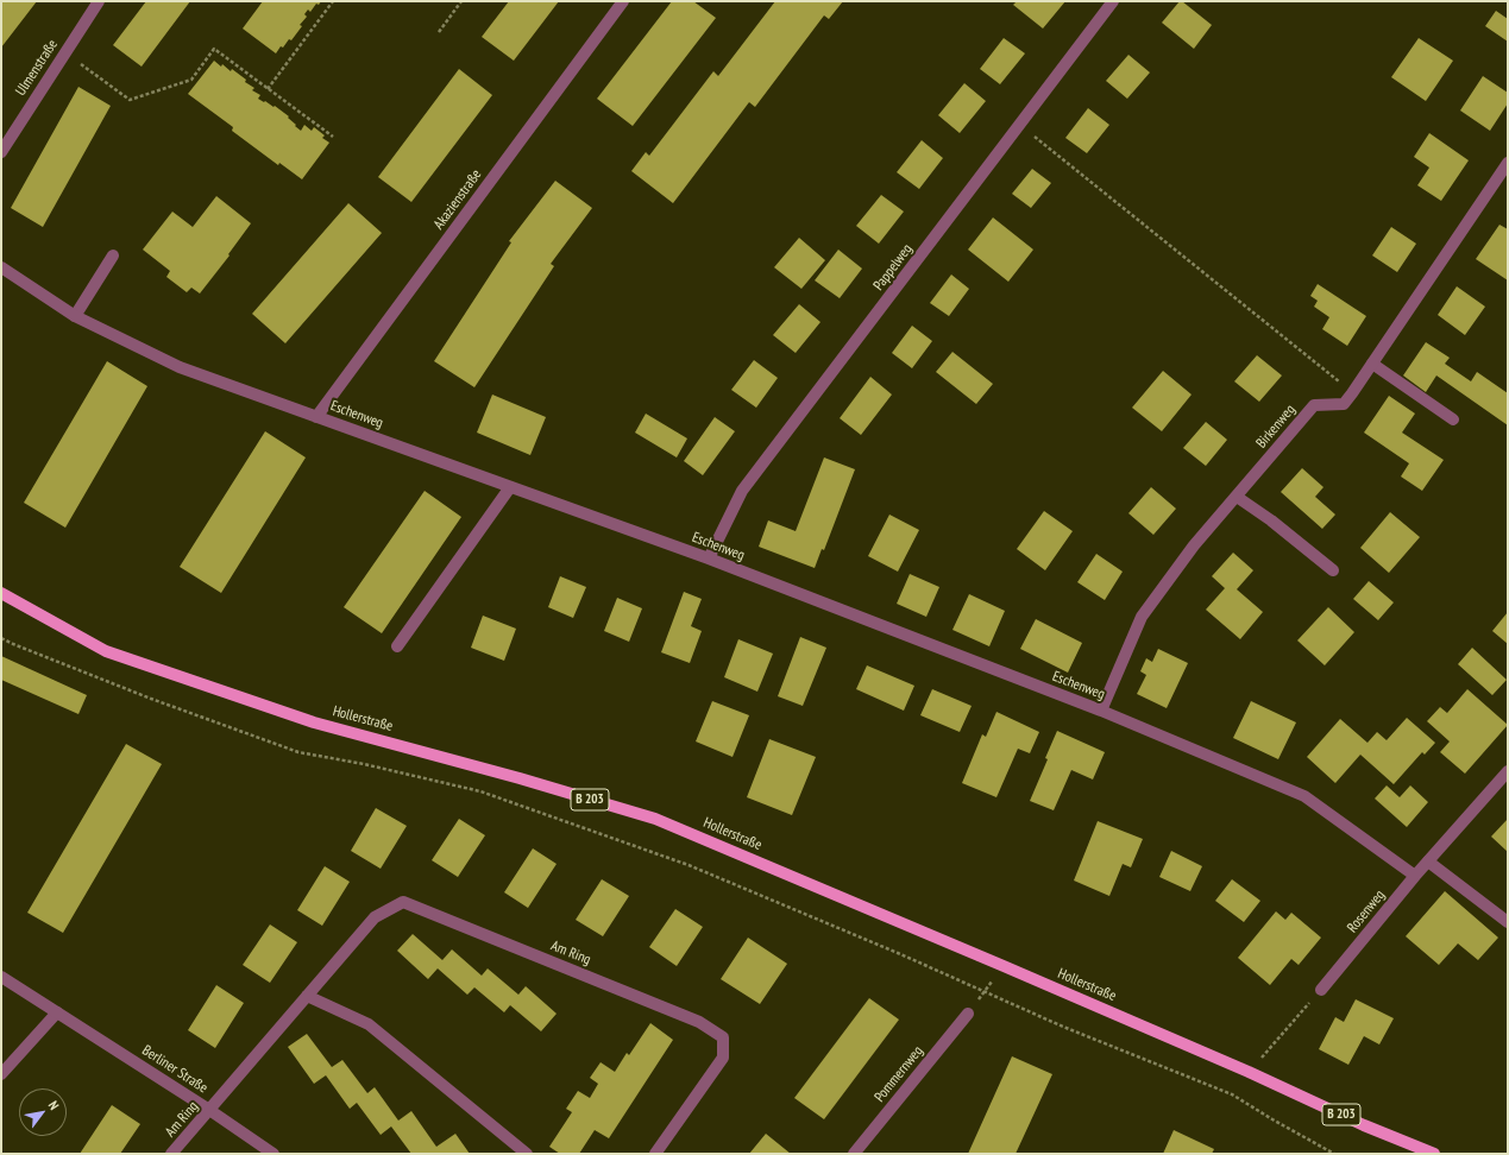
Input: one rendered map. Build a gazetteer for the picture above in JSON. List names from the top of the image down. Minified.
{"streets":{"main road":["Hollerstraße","B 203"],"street":["Ulmenstraße","Akazienstraße","Pappelweg","Eschenweg","Birkenweg","Rosenweg","Am Ring","Berliner Straße","Pommernweg"]},"crossings":[["Akazienstraße","Eschenweg"],["Pappelweg","Eschenweg"],["Eschenweg","Birkenweg"],["Eschenweg","Rosenweg"],["Am Ring","Berliner Straße"]],"north":"top right"}
